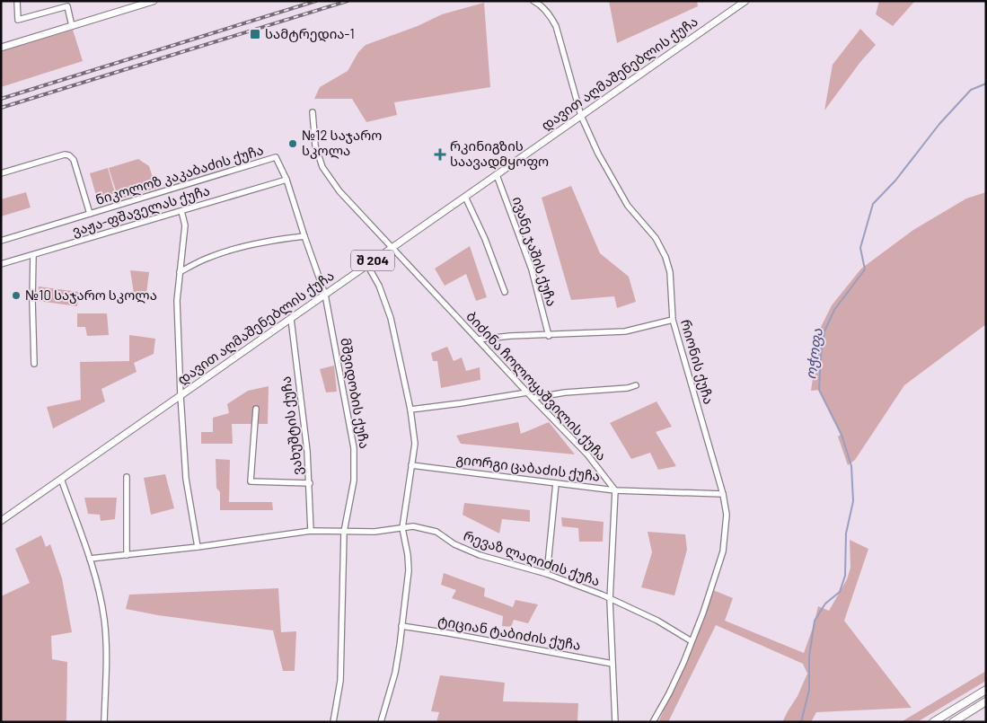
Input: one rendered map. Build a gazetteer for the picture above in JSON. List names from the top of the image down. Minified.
{"streets":{"main road":["დავით აღმაშენებლის ქუჩა","შ 204"],"street":["ნიკოლოზ კაკაბაძის ქუჩა","ვაჟა-ფშაველას ქუჩა","ივანე ჯაშის ქუჩა","რიონის ქუჩა","ბიძინა ჩოლოყაშვილის ქუჩა","მშვიდობის ქუჩა","ვახუშტის ქუჩა","გიორგი ცაბაძის ქუჩა","რევაზ ლაღიძის ქუჩა","ტიციან ტაბიძის ქუჩა"]},"crossings":[["დავით აღმაშენებლის ქუჩა","ივანე ჯაშის ქუჩა"],["დავით აღმაშენებლის ქუჩა","რიონის ქუჩა"],["დავით აღმაშენებლის ქუჩა","ბიძინა ჩოლოყაშვილის ქუჩა"],["დავით აღმაშენებლის ქუჩა","მშვიდობის ქუჩა"],["დავით აღმაშენებლის ქუჩა","ვახუშტის ქუჩა"],["ნიკოლოზ კაკაბაძის ქუჩა","მშვიდობის ქუჩა"],["ვაჟა-ფშაველას ქუჩა","მშვიდობის ქუჩა"],["რიონის ქუჩა","გიორგი ცაბაძის ქუჩა"],["რიონის ქუჩა","რევაზ ლაღიძის ქუჩა"],["ბიძინა ჩოლოყაშვილის ქუჩა","გიორგი ცაბაძის ქუჩა"],["მშვიდობის ქუჩა","რევაზ ლაღიძის ქუჩა"],["ვახუშტის ქუჩა","რევაზ ლაღიძის ქუჩა"]],"water":["ოჭოფა"],"places":{"transit":["სამტრედია-1"],"other":["№12 საჯარო სკოლა","№10 საჯარო სკოლა"],"health":["რკინიგზის საავადმყოფო"]}}
